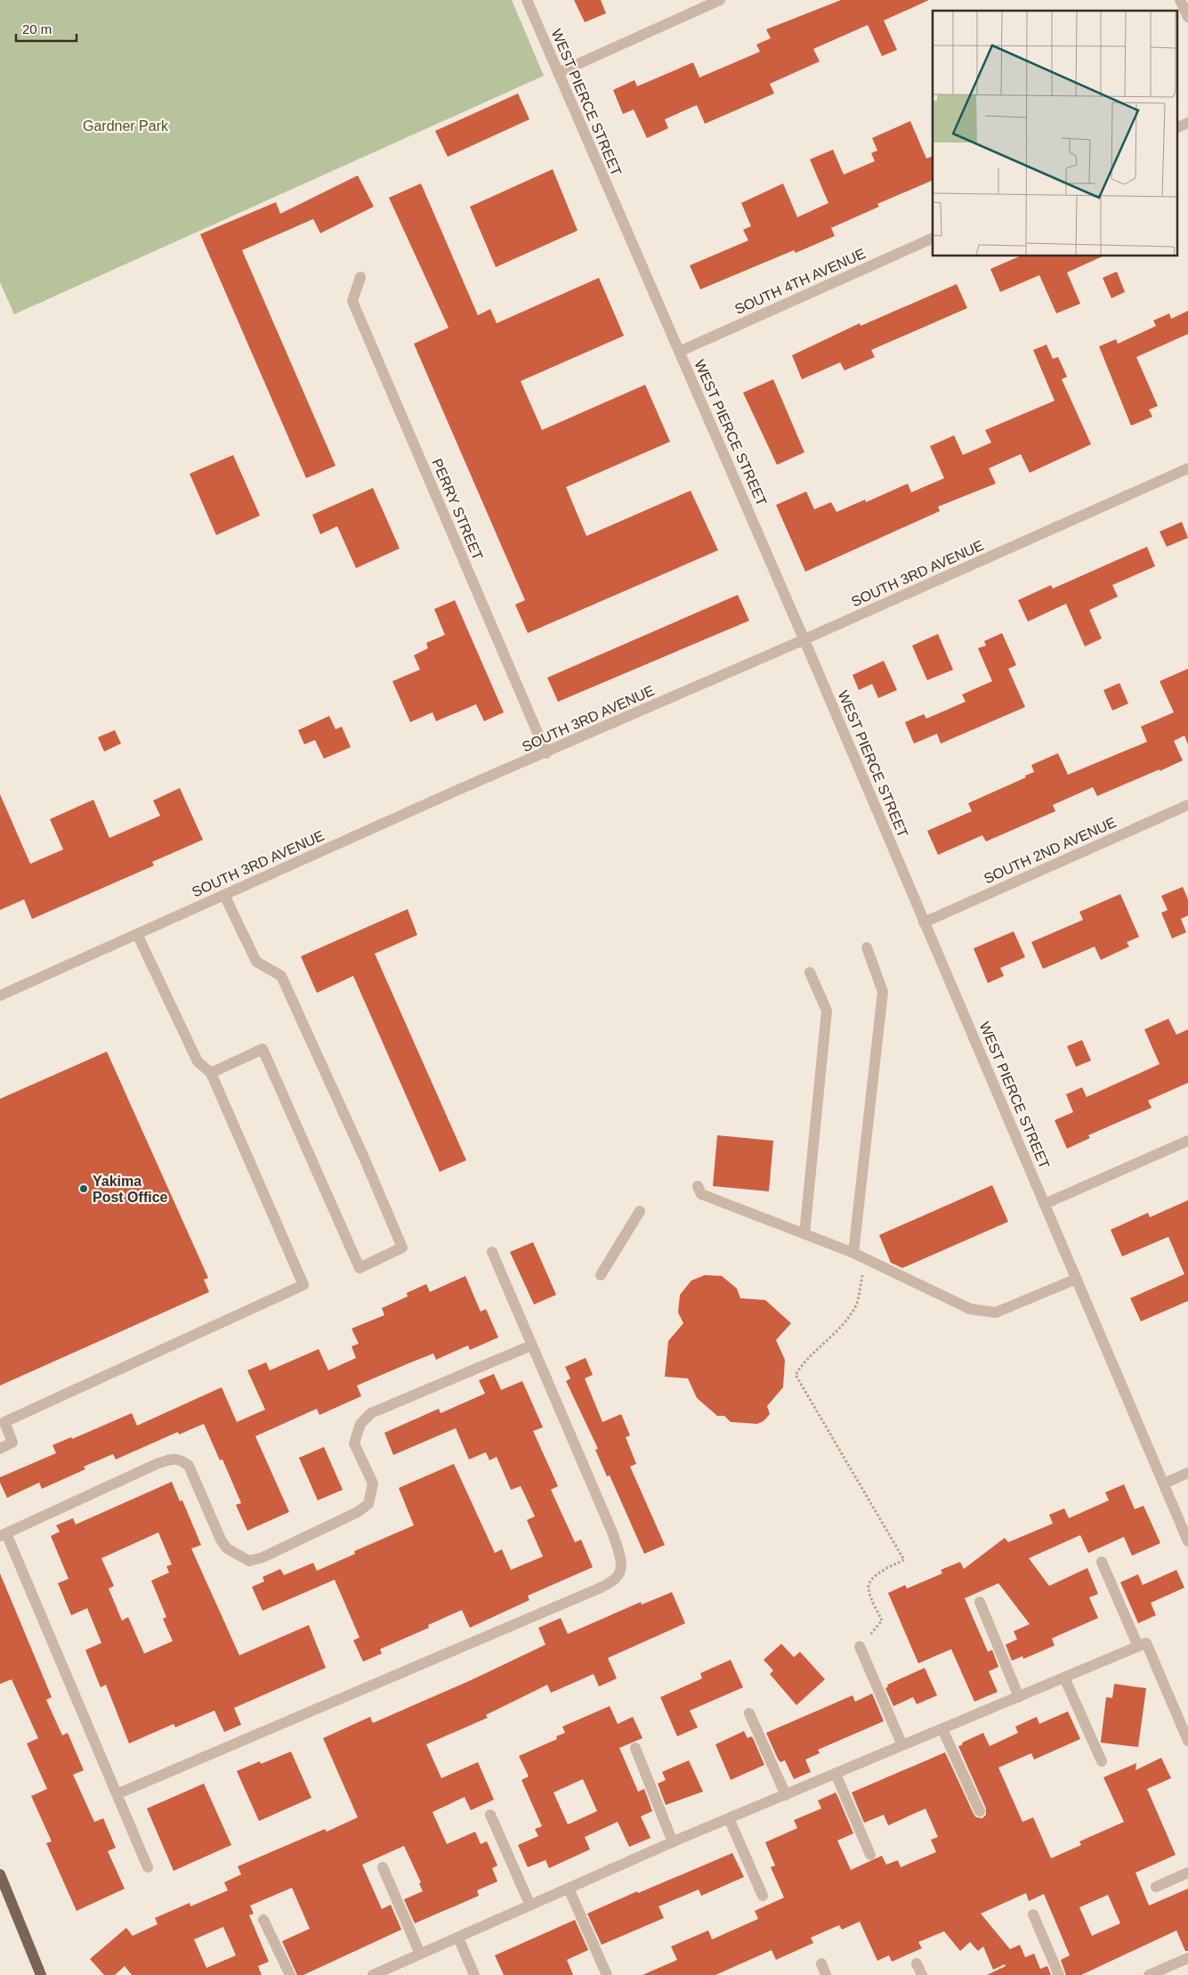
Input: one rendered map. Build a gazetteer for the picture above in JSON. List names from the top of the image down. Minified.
{"streets":{"street":["WEST PIERCE STREET","SOUTH 4TH AVENUE","PERRY STREET","SOUTH 3RD AVENUE","SOUTH 2ND AVENUE"]},"crossings":[["WEST PIERCE STREET","SOUTH 4TH AVENUE"],["WEST PIERCE STREET","SOUTH 3RD AVENUE"],["WEST PIERCE STREET","SOUTH 2ND AVENUE"],["PERRY STREET","SOUTH 3RD AVENUE"]],"parks":["Gardner Park"],"places":["Yakima Post Office"],"scale_bar":"20 m"}
